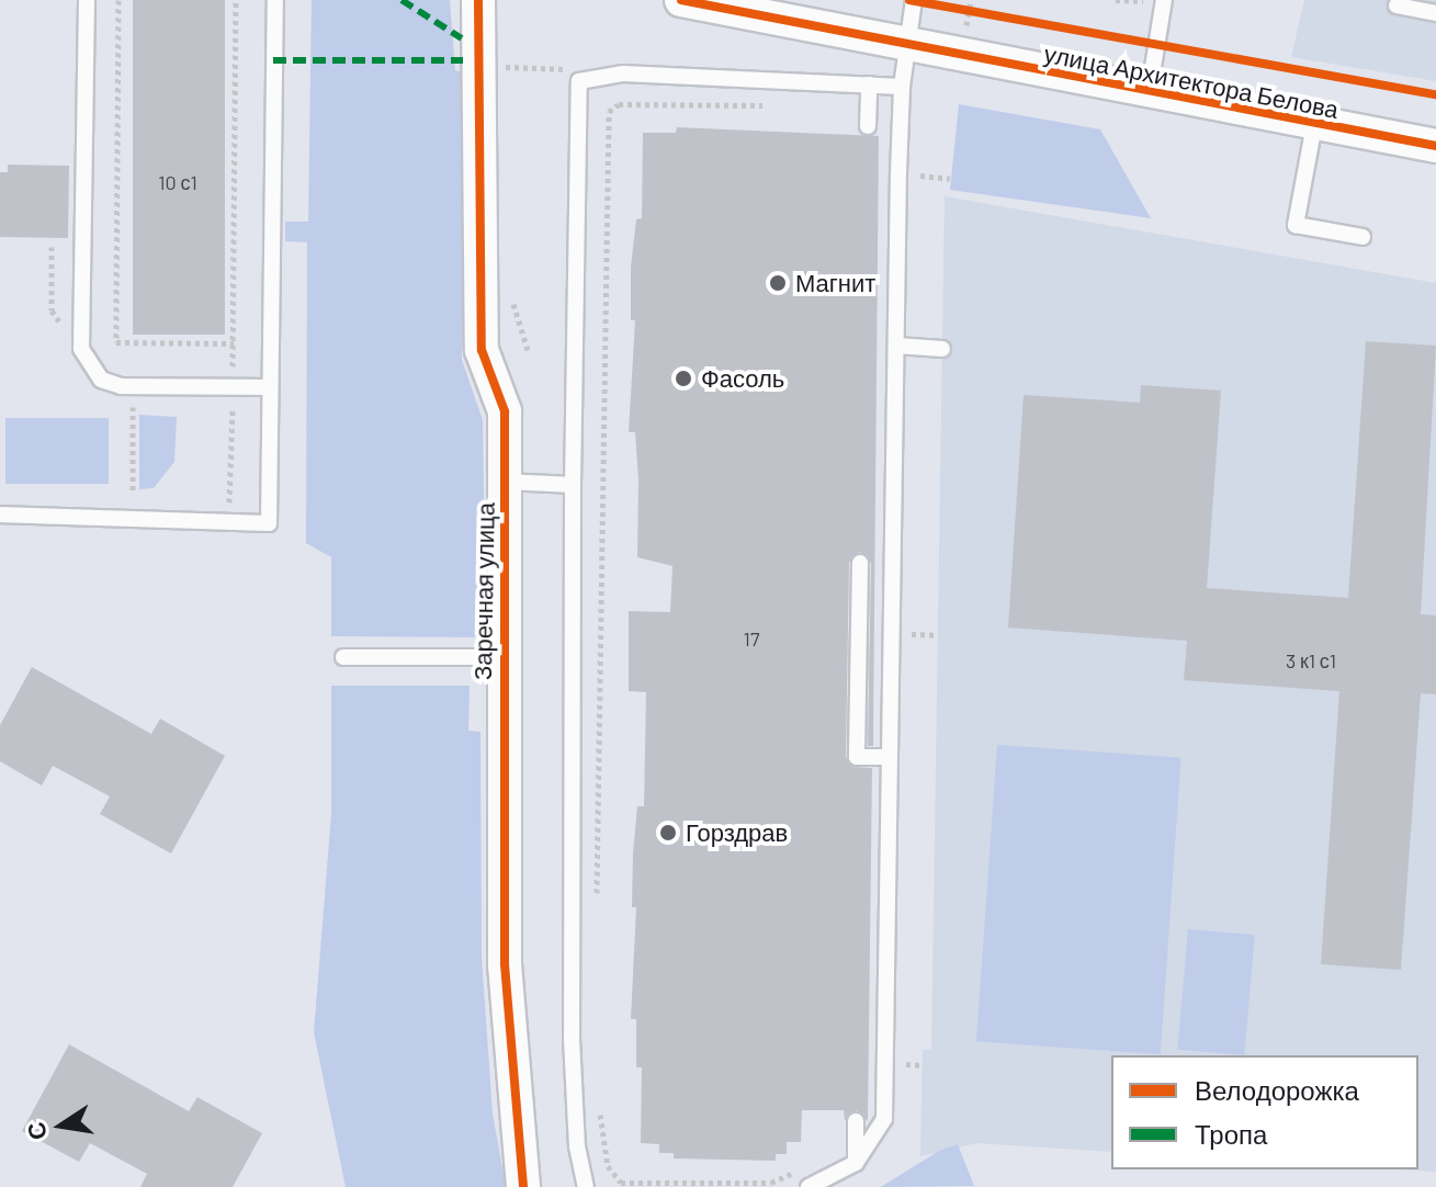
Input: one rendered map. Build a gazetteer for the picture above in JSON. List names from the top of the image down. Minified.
{"streets":{"street":["улица Архитектора Белова","Заречная улица"]},"places":["Магнит","Фасоль","Горздрав"],"house_numbers":["10 с1","17","3 к1 с1"],"legend":["Велодорожка","Тропа"],"north":"left"}
